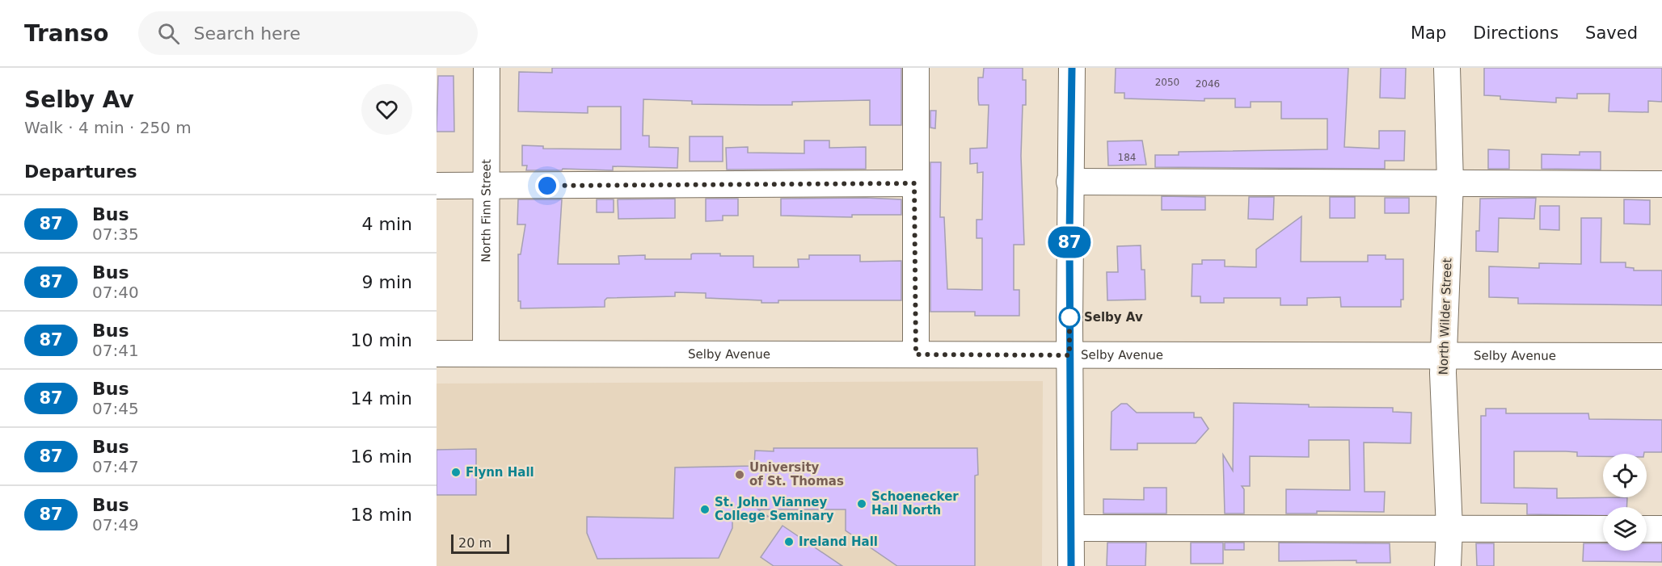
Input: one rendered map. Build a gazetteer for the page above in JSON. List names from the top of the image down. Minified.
{"streets":{"street":["North Finn Street","North Wilder Street","Selby Avenue"]},"crossings":[["North Finn Street","Selby Avenue"],["North Wilder Street","Selby Avenue"]],"places":["Selby Av","Flynn Hall","University of St. Thomas","Schoenecker Hall North","St. John Vianney College Seminary","Ireland Hall"],"lines":["bus line 87"],"house_numbers":["2050","2046","184"],"scale_bar":"20 m","page":{"header":"Transo","search":"Search here","nav":["Map","Directions","Saved"],"heading":[["Selby Av","Walk · 4 min · 250 m"],"Departures"],"on_map":"87","list":[{"mark":"87","name":"Bus","note":"07:35","value":"4 min"},{"mark":"87","name":"Bus","note":"07:40","value":"9 min"},{"mark":"87","name":"Bus","note":"07:41","value":"10 min"},{"mark":"87","name":"Bus","note":"07:45","value":"14 min"},{"mark":"87","name":"Bus","note":"07:47","value":"16 min"},{"mark":"87","name":"Bus","note":"07:49","value":"18 min"}],"scale":"20 m"}}
